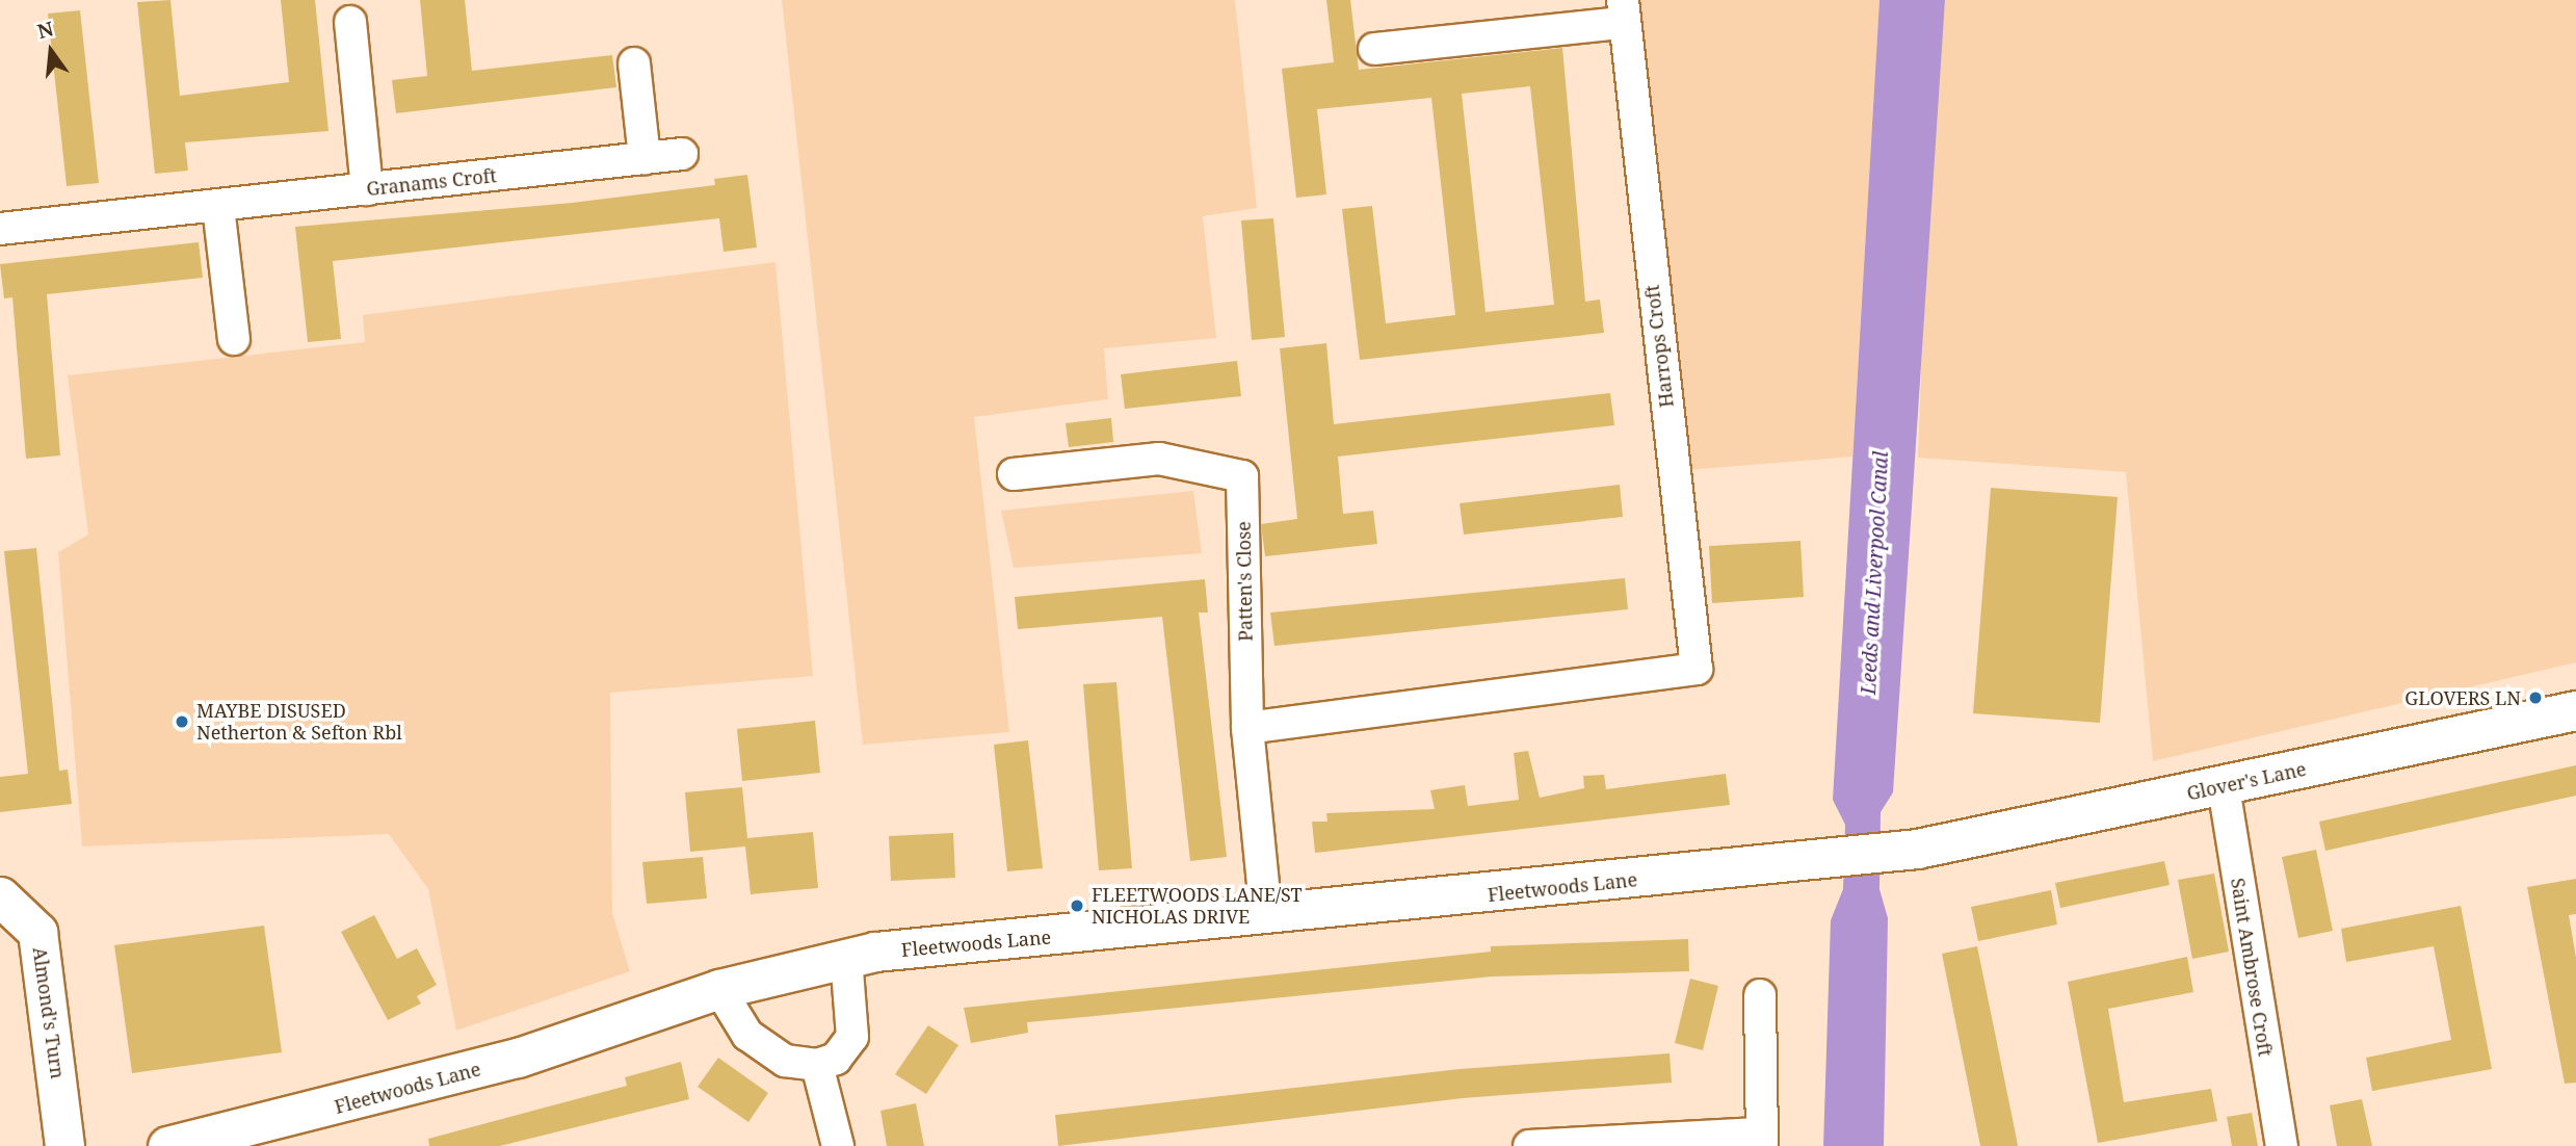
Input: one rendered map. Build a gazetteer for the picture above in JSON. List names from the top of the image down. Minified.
{"streets":{"street":["Granams Croft","Harrops Croft","Patten's Close","Glover's Lane","Fleetwoods Lane","Saint Ambrose Croft","Almond's Turn"]},"crossings":[["Harrops Croft","Patten's Close"],["Patten's Close","Fleetwoods Lane"],["Glover's Lane","Fleetwoods Lane"],["Glover's Lane","Saint Ambrose Croft"]],"water":["Leeds and Liverpool Canal"],"places":["GLOVERS LN","MAYBE DISUSED Netherton & Sefton Rbl","FLEETWOODS LANE/ST NICHOLAS DRIVE"],"north":"top"}
